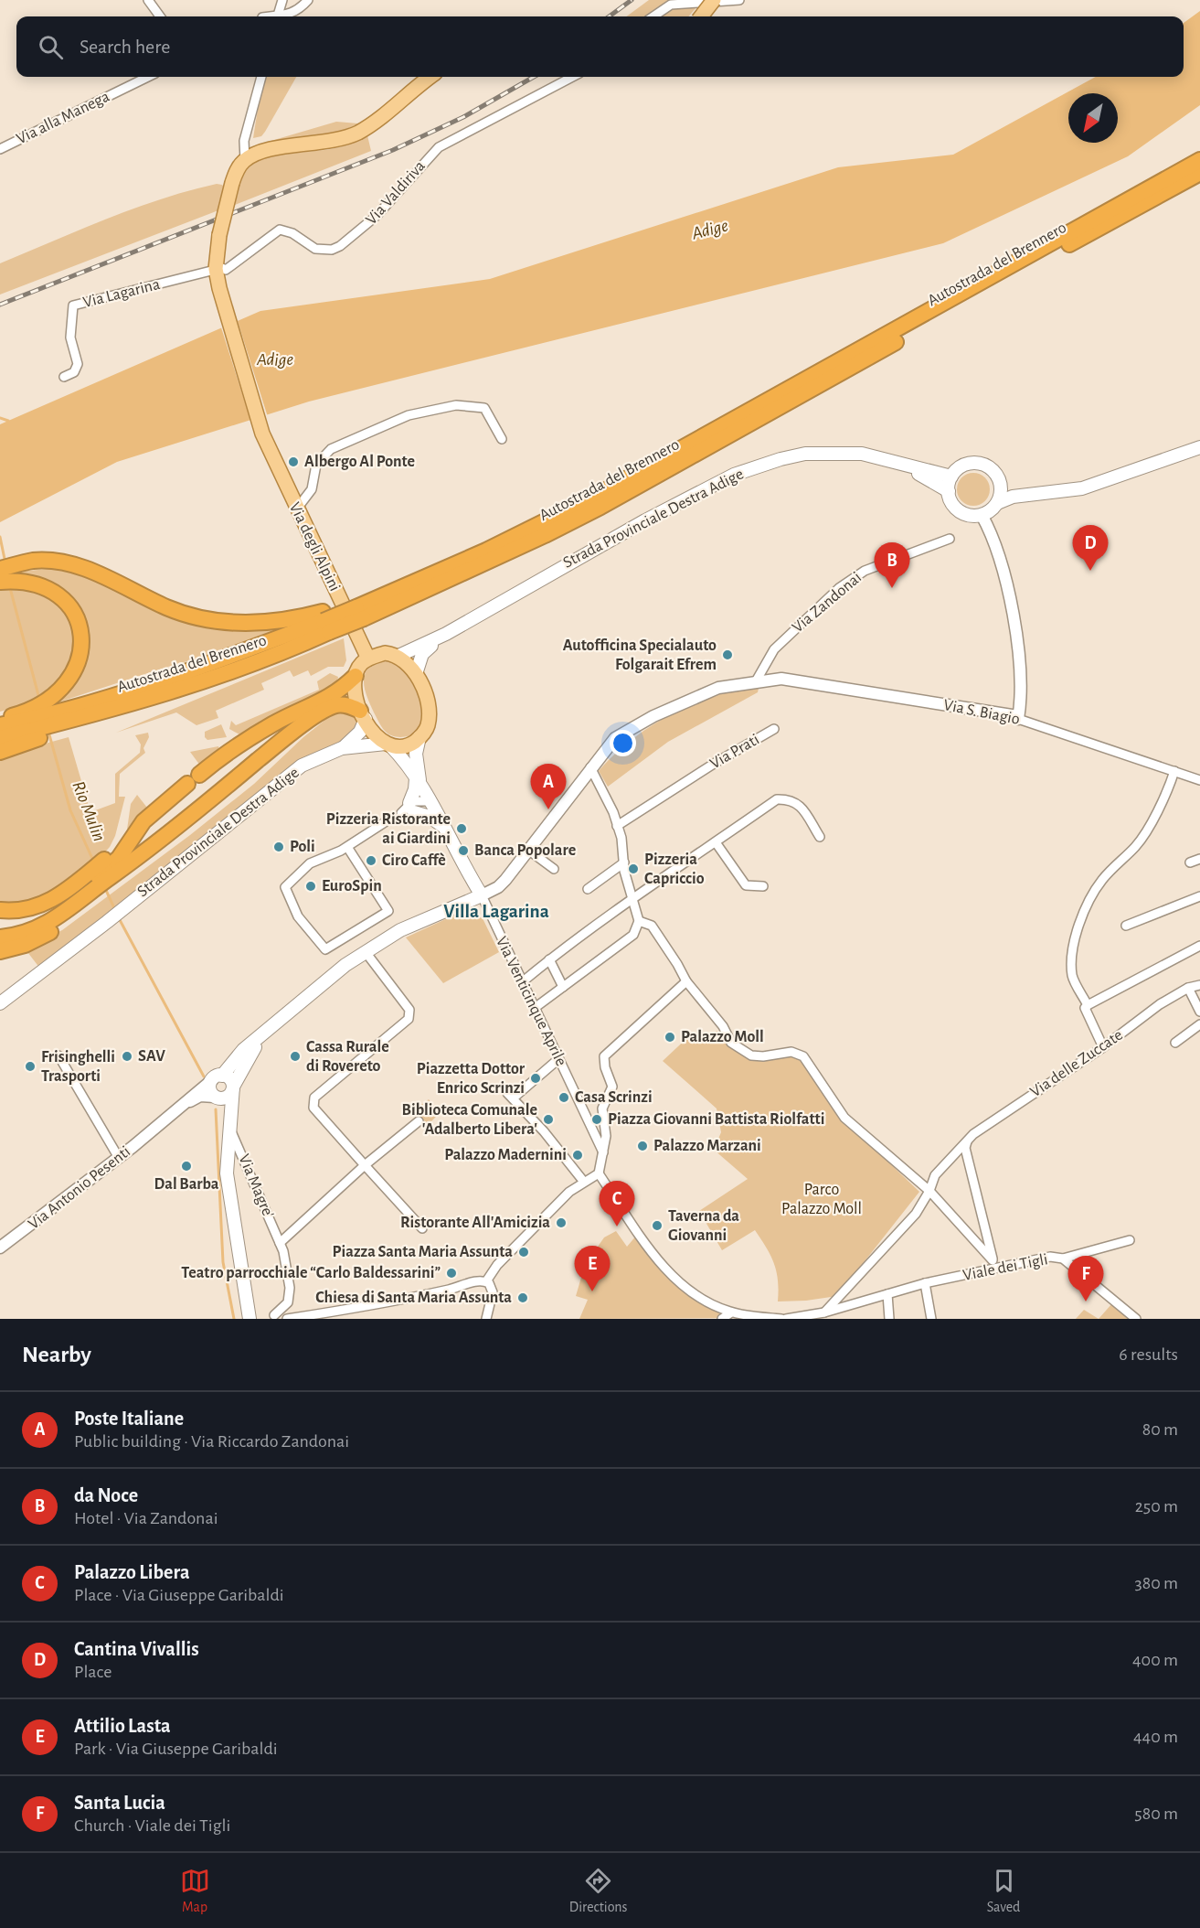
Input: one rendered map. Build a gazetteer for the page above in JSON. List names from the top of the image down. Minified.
{"streets":{"highway":["Autostrada del Brennero"],"main road":["Strada Provinciale Destra Adige","Via degli Alpini"],"street":["Via alla Manega","Via Valdiriva","Via Lagarina","Via Zandonai","Via S. Biagio","Via Prati","Via Venticinque Aprile","Via delle Zuccate","Via Magre'","Via Antonio Pesenti","Viale dei Tigli"]},"crossings":[["Via Valdiriva","Via Lagarina"],["Via Valdiriva","Via degli Alpini"],["Via Lagarina","Via degli Alpini"],["Strada Provinciale Destra Adige","Via degli Alpini"],["Via Zandonai","Via S. Biagio"],["Via S. Biagio","Via Venticinque Aprile"],["Via delle Zuccate","Viale dei Tigli"]],"districts":["Villa Lagarina"],"water":["Adige","Rio Mulin"],"parks":["Parco Palazzo Moll"],"places":["Albergo Al Ponte","Autofficina Specialauto Folgarait Efrem","Pizzeria Ristorante ai Giardini","Poli","Banca Popolare","Ciro Caffè","Pizzeria Capriccio","EuroSpin","Palazzo Moll","SAV","Cassa Rurale di Rovereto","Frisinghelli Trasporti","Piazzetta Dottor Enrico Scrinzi","Casa Scrinzi","Biblioteca Comunale 'Adalberto Libera'","Piazza Giovanni Battista Riolfatti","Palazzo Marzani","Palazzo Madernini","Dal Barba","Ristorante All'Amicizia","Taverna da Giovanni","Piazza Santa Maria Assunta","Teatro parrocchiale “Carlo Baldessarini”","Chiesa di Santa Maria Assunta"],"north":"bottom left","page":{"search":"Search here","pins":["D","B","A","C","E","F"],"heading":["Nearby","6 results"],"list":[{"mark":"A","name":"Poste Italiane","note":"Public building · Via Riccardo Zandonai","value":"80 m"},{"mark":"B","name":"da Noce","note":"Hotel · Via Zandonai","value":"250 m"},{"mark":"C","name":"Palazzo Libera","note":"Place · Via Giuseppe Garibaldi","value":"380 m"},{"mark":"D","name":"Cantina Vivallis","note":"Place","value":"400 m"},{"mark":"E","name":"Attilio Lasta","note":"Park · Via Giuseppe Garibaldi","value":"440 m"},{"mark":"F","name":"Santa Lucia","note":"Church · Viale dei Tigli","value":"580 m"}],"nav":["Map","Directions","Saved"]}}
